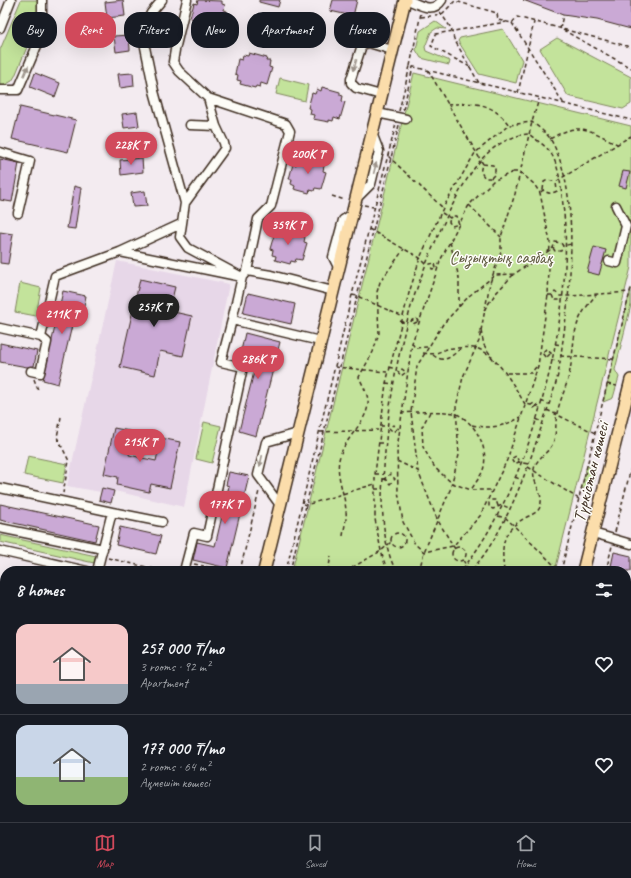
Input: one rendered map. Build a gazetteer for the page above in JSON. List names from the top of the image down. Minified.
{"streets":{"main road":["Түркістан көшесі"]},"parks":["Сызықтық саябақ"],"page":{"chip":["Buy","Rent","Filters","New","Apartment","House"],"price":["228K ₸","200K ₸","359K ₸","257K ₸","211K ₸","286K ₸","215K ₸","177K ₸"],"heading":"8 homes","list":[{"name":"257 000 ₸/mo","note":"3 rooms · 92 m² · Apartment"},{"name":"177 000 ₸/mo","note":"2 rooms · 64 m² · Ақмешіт көшесі"}],"tabs":["Map","Saved","Home"]}}
